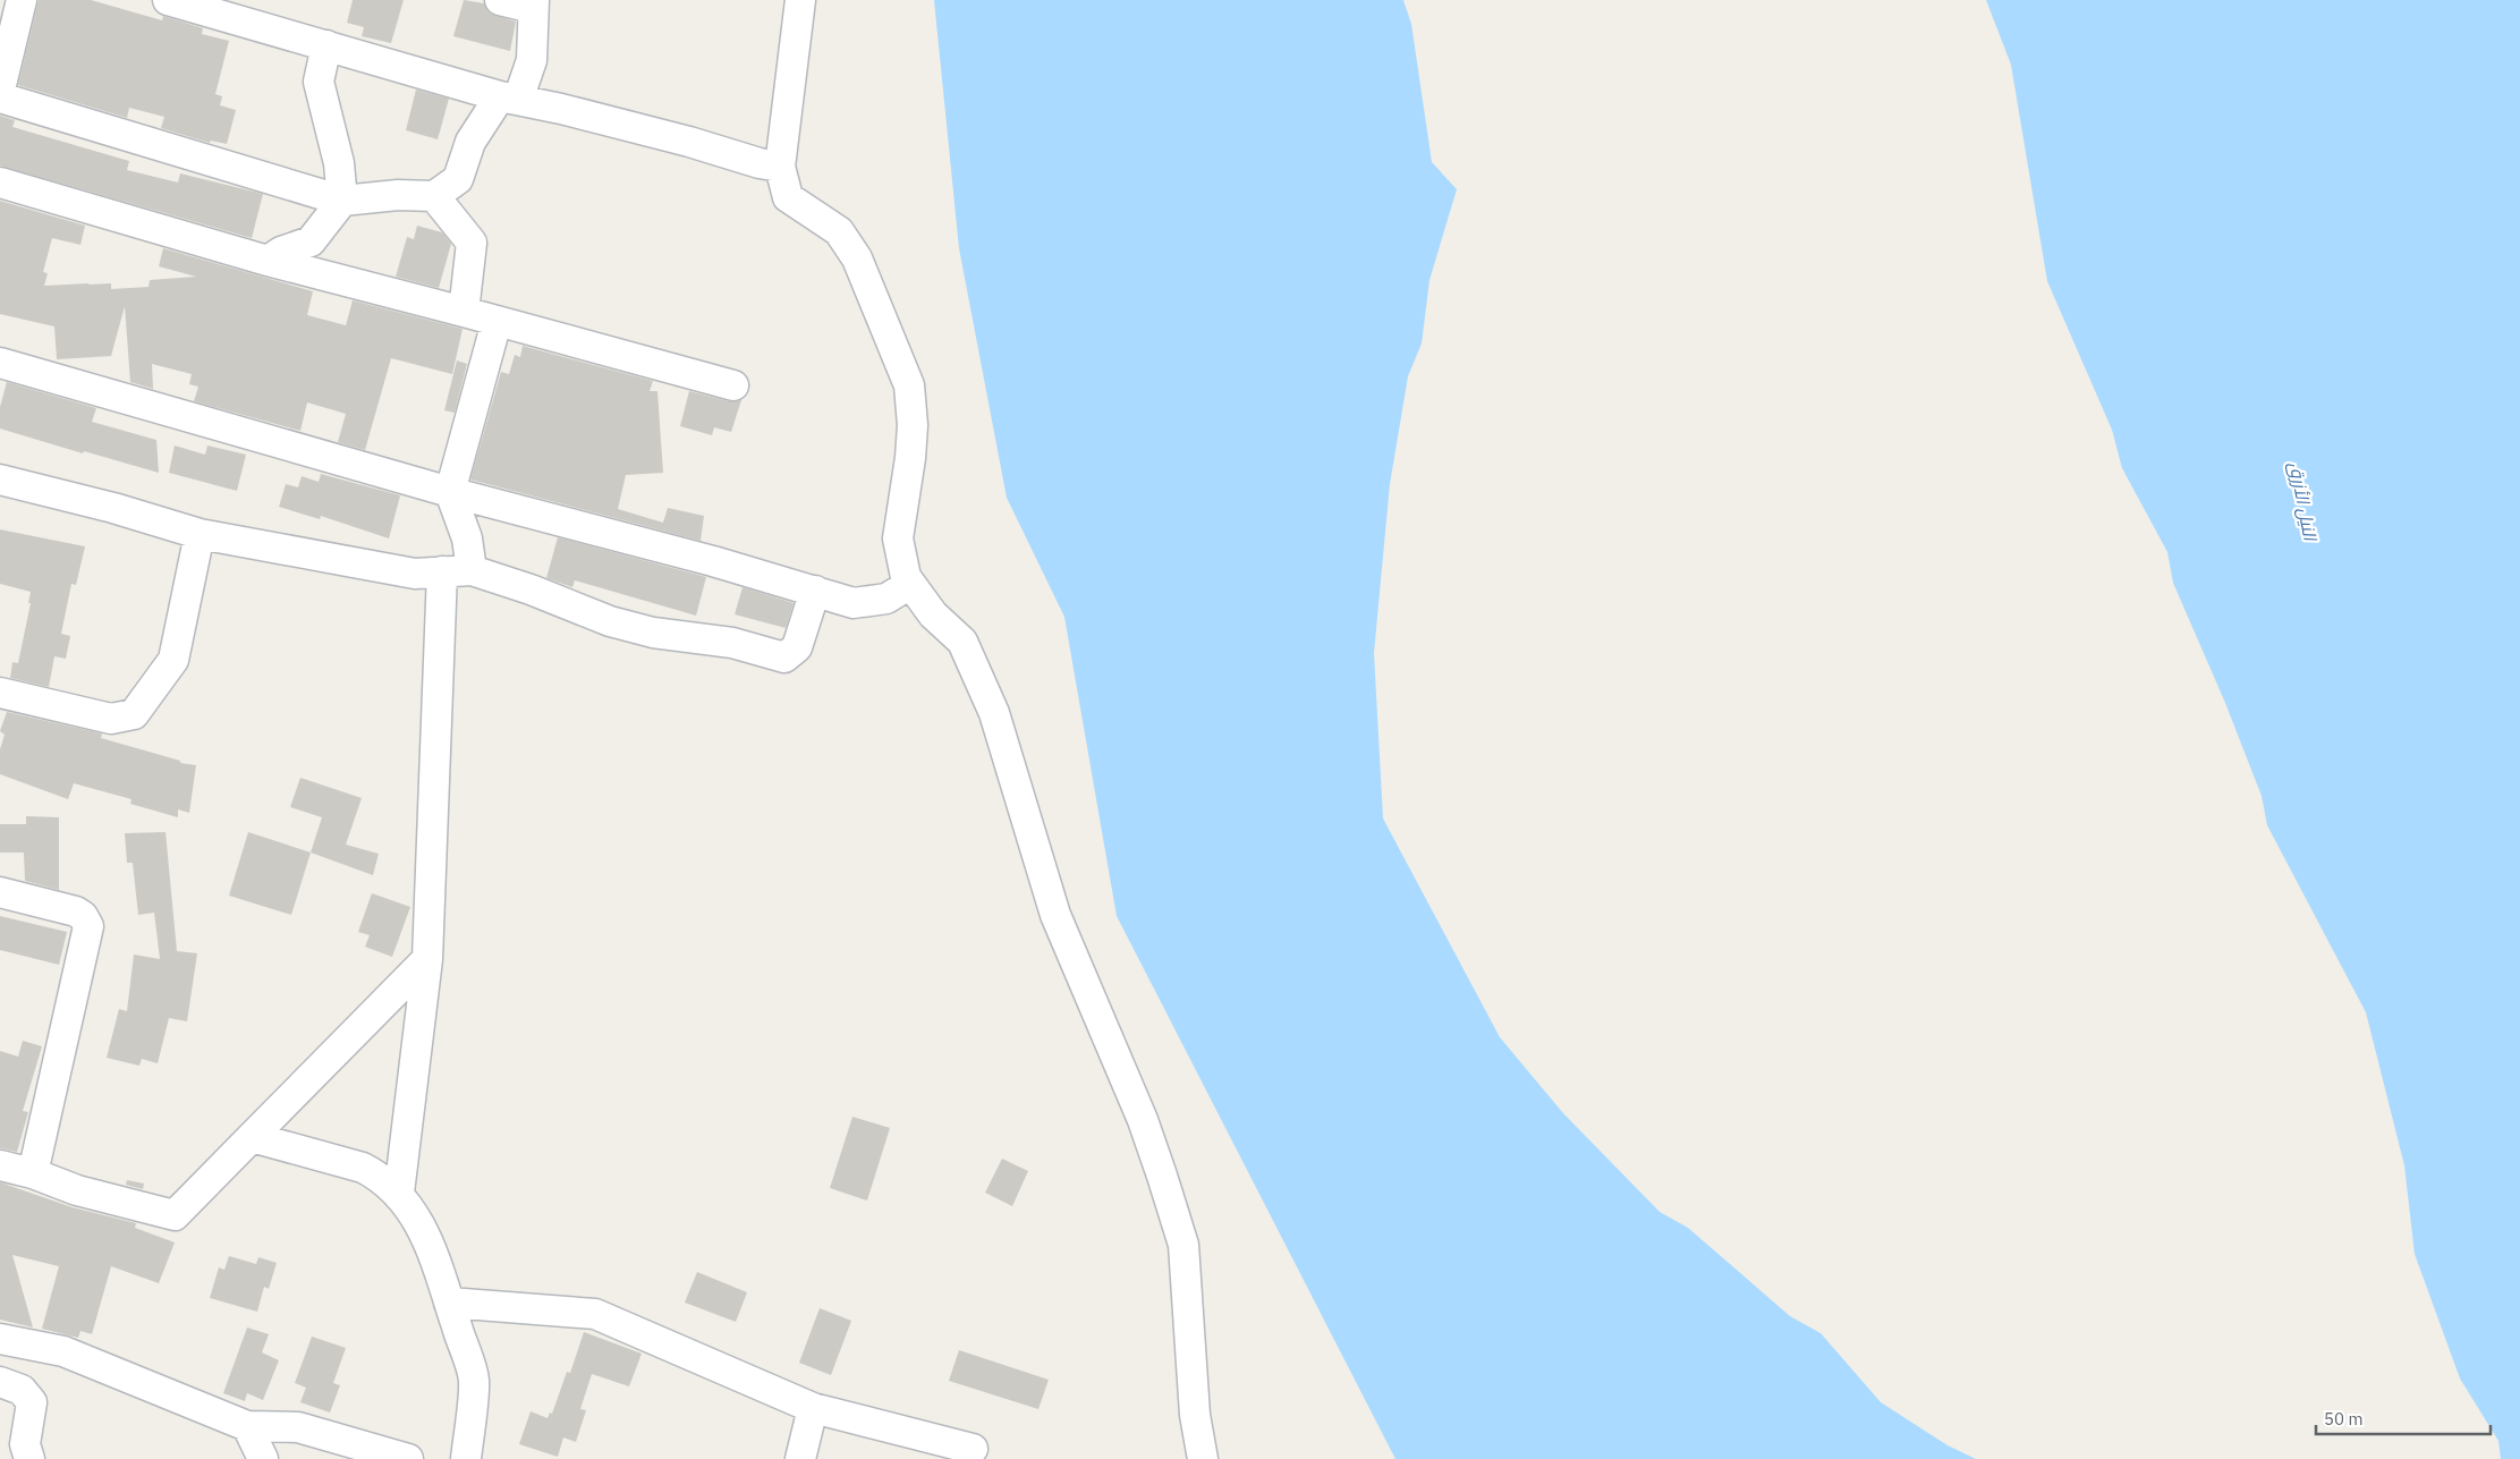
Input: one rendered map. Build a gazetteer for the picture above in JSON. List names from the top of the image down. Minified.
{"water":["النيل الأزرق"],"scale_bar":"50 m"}
